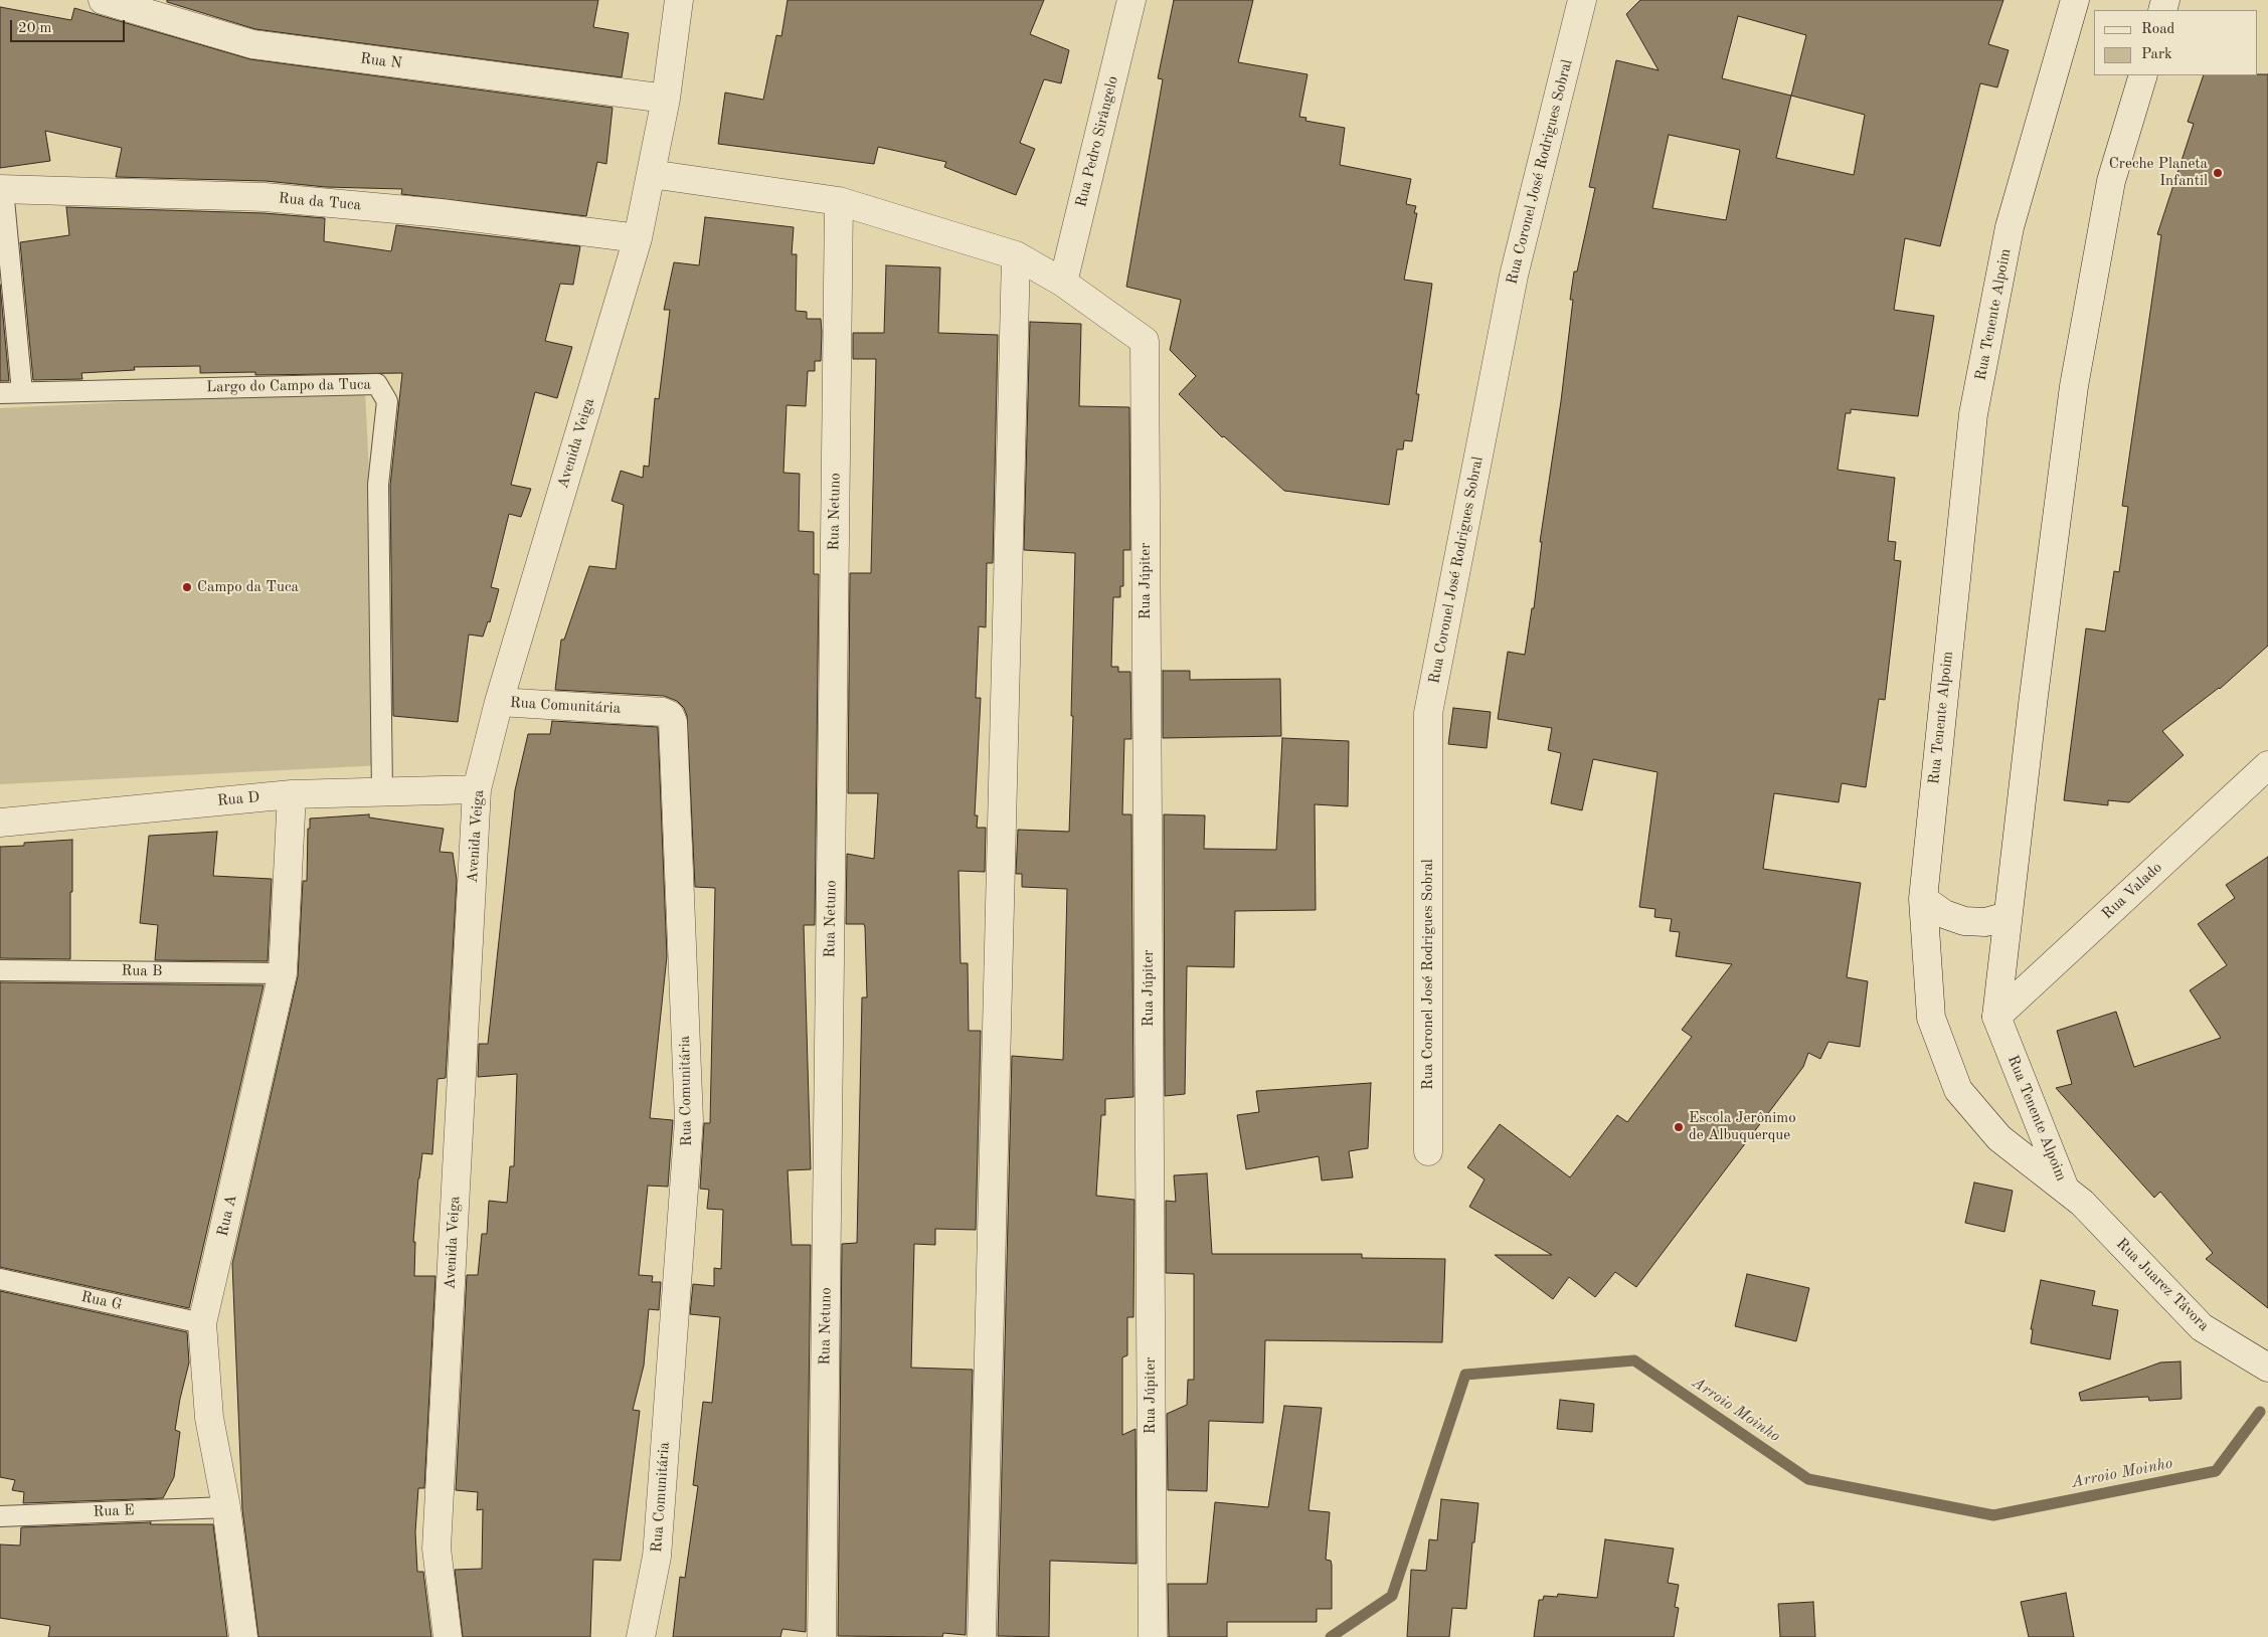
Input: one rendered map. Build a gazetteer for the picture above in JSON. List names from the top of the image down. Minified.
{"streets":{"street":["Rua N","Rua Pedro Sirângelo","Rua Coronel José Rodrigues Sobral","Rua da Tuca","Rua Tenente Alpoim","Avenida Veiga","Rua Netuno","Rua Júpiter","Rua Comunitária","Rua D","Rua Valado","Rua A","Rua Juarez Távora"],"lane":["Largo do Campo da Tuca","Rua B","Rua G","Rua E"]},"crossings":[["Rua N","Avenida Veiga"],["Rua Pedro Sirângelo","Rua Júpiter"],["Rua da Tuca","Avenida Veiga"],["Rua Tenente Alpoim","Rua Valado"],["Rua Tenente Alpoim","Rua Juarez Távora"],["Largo do Campo da Tuca","Rua D"],["Avenida Veiga","Rua Comunitária"],["Avenida Veiga","Rua D"],["Rua D","Rua A"],["Rua B","Rua A"],["Rua A","Rua G"],["Rua A","Rua E"]],"water":["Arroio Moinho"],"places":["Creche Planeta Infantil","Campo da Tuca","Escola Jerônimo de Albuquerque"],"legend":["Road","Park"],"scale_bar":"20 m"}
